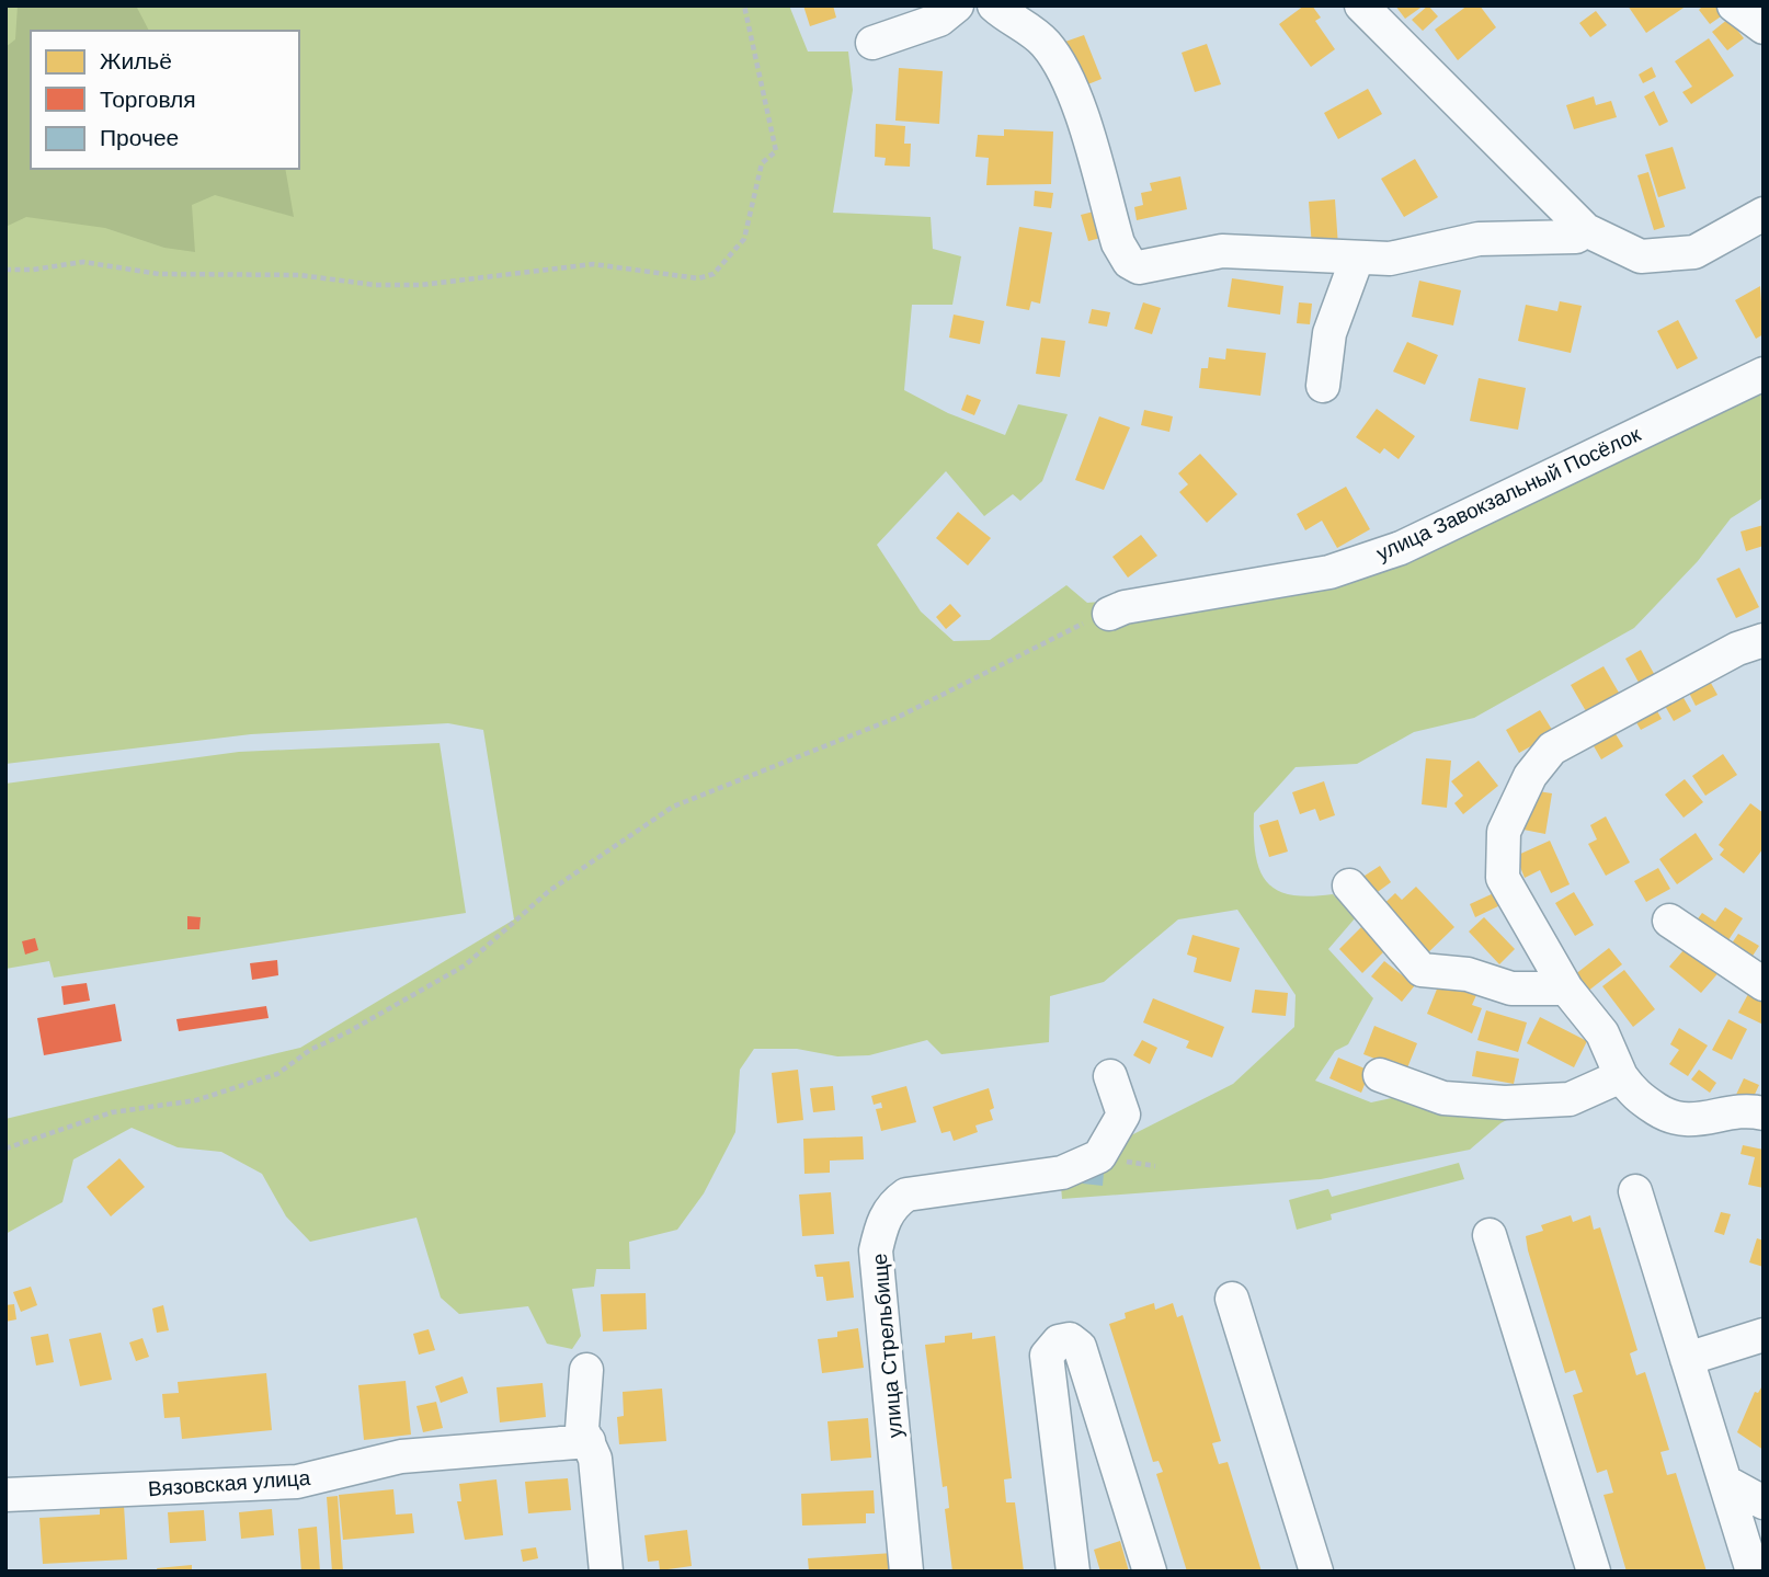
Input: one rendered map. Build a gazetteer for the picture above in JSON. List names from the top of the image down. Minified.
{"streets":{"street":["улица Завокзальный Посёлок","улица Стрельбище","Вязовская улица"]},"legend":["Жильё","Торговля","Прочее"]}
